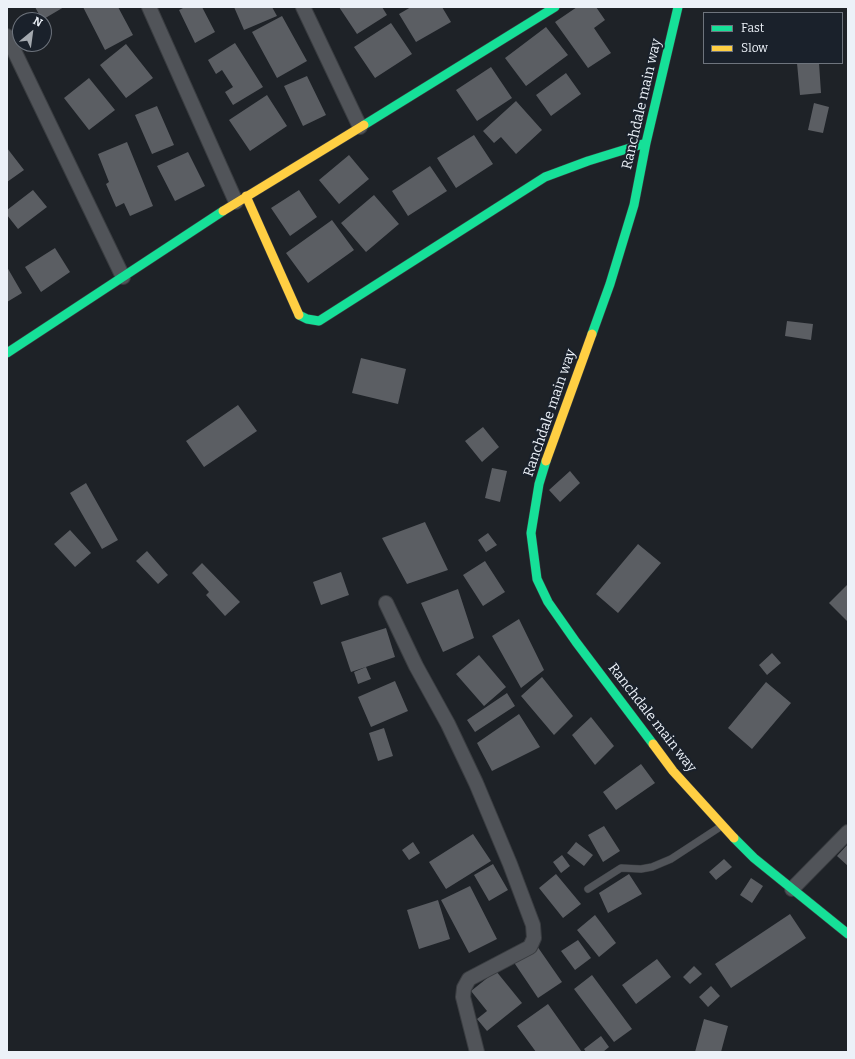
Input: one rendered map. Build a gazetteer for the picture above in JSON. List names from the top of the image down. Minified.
{"streets":{"street":["Ranchdale main way"]},"legend":["Fast","Slow"],"north":"top right"}
